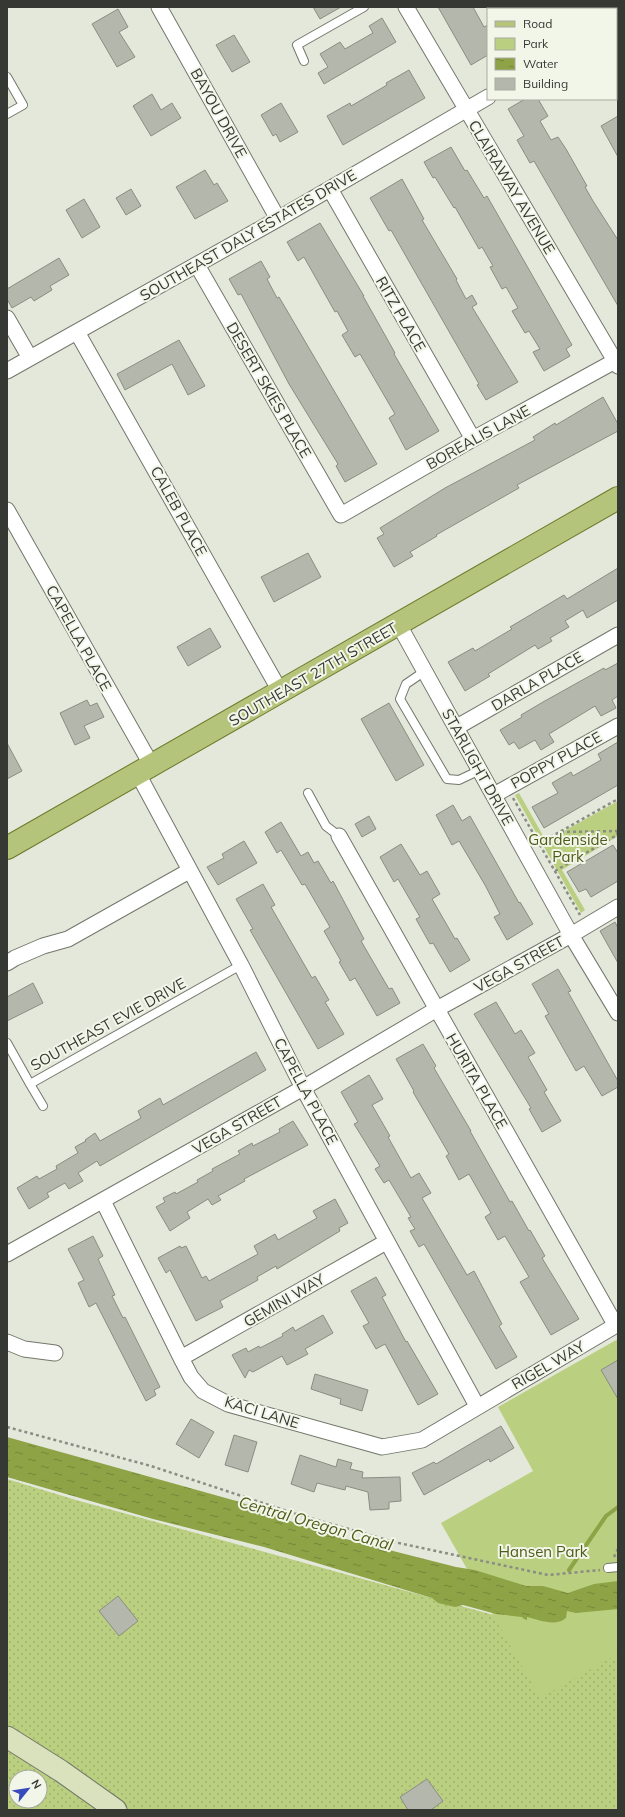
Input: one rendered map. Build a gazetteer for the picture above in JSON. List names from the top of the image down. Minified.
{"streets":{"main road":["SOUTHEAST 27TH STREET"],"street":["BAYOU DRIVE","CLAIRAWAY AVENUE","SOUTHEAST DALY ESTATES DRIVE","RITZ PLACE","DESERT SKIES PLACE","BOREALIS LANE","CALEB PLACE","CAPELLA PLACE","DARLA PLACE","POPPY PLACE","STARLIGHT DRIVE","VEGA STREET","HURITA PLACE","GEMINI WAY","RIGEL WAY","KACI LANE"],"lane":["SOUTHEAST EVIE DRIVE"]},"crossings":[["BAYOU DRIVE","SOUTHEAST DALY ESTATES DRIVE"],["CLAIRAWAY AVENUE","SOUTHEAST DALY ESTATES DRIVE"],["CLAIRAWAY AVENUE","BOREALIS LANE"],["SOUTHEAST DALY ESTATES DRIVE","RITZ PLACE"],["SOUTHEAST DALY ESTATES DRIVE","DESERT SKIES PLACE"],["SOUTHEAST DALY ESTATES DRIVE","CALEB PLACE"],["RITZ PLACE","BOREALIS LANE"],["DESERT SKIES PLACE","BOREALIS LANE"],["CALEB PLACE","SOUTHEAST 27TH STREET"],["CAPELLA PLACE","SOUTHEAST 27TH STREET"],["CAPELLA PLACE","VEGA STREET"],["CAPELLA PLACE","SOUTHEAST EVIE DRIVE"],["CAPELLA PLACE","GEMINI WAY"],["CAPELLA PLACE","RIGEL WAY"],["CAPELLA PLACE","KACI LANE"],["SOUTHEAST 27TH STREET","STARLIGHT DRIVE"],["DARLA PLACE","STARLIGHT DRIVE"],["POPPY PLACE","STARLIGHT DRIVE"],["STARLIGHT DRIVE","VEGA STREET"],["VEGA STREET","HURITA PLACE"],["VEGA STREET","KACI LANE"],["HURITA PLACE","RIGEL WAY"],["GEMINI WAY","KACI LANE"],["RIGEL WAY","KACI LANE"]],"water":["Central Oregon Canal"],"parks":["Gardenside Park","Hansen Park"],"legend":["Road","Park","Water","Building"],"north":"top right"}
